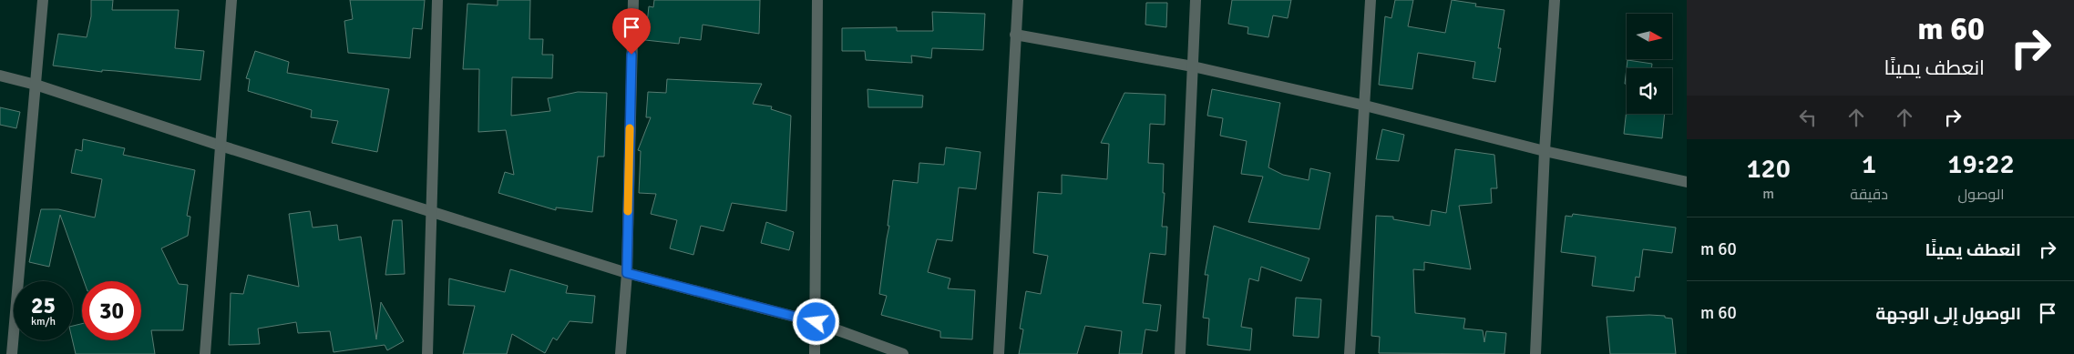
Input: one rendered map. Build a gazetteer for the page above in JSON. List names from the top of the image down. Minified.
{"north":"right","page":{"turn":["60 m","انعطف يمينًا"],"eta":["19:22","الوصول","1","دقيقة","120","m"],"list":[{"name":"انعطف يمينًا","value":"60 m"},{"name":"الوصول إلى الوجهة","value":"60 m"}],"speed":"25 km/h","limit":"30"}}
